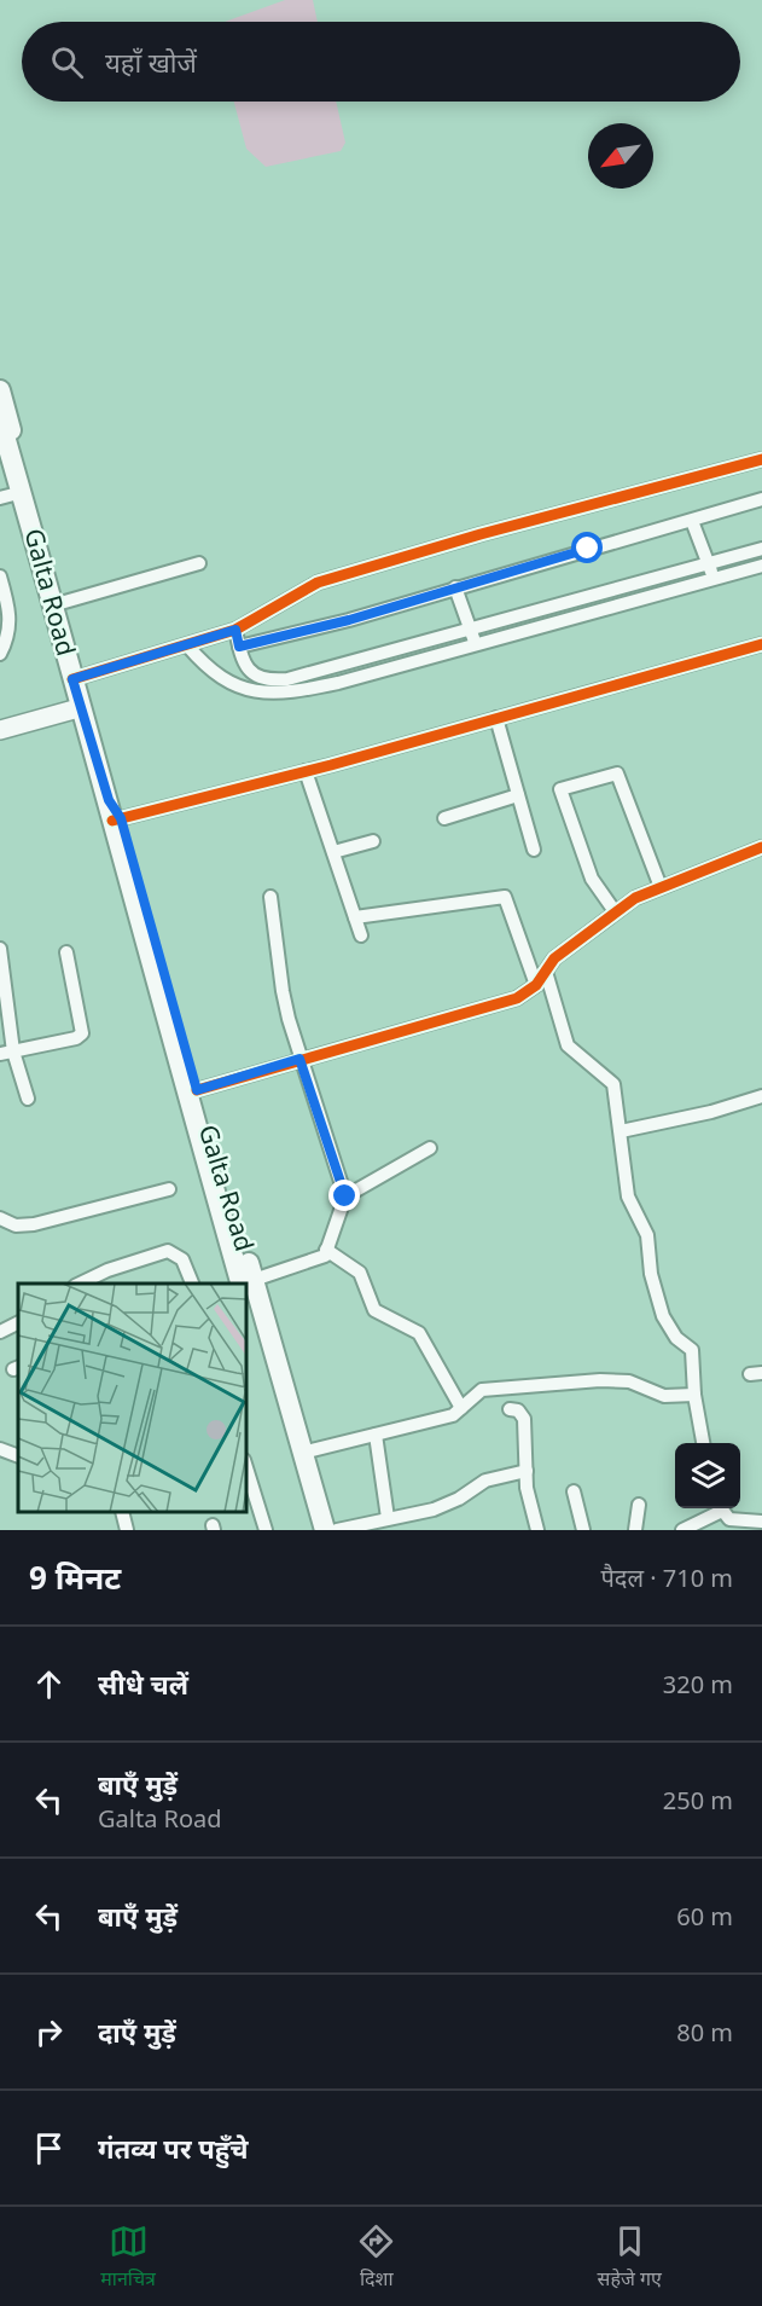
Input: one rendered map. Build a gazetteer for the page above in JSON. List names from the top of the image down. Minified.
{"streets":{"main road":["Galta Road"]},"north":"bottom left","page":{"search":"यहाँ खोजें","heading":["9 मिनट","पैदल · 710 m"],"list":[["सीधे चलें","320 m"],["बाएँ मुड़ें","Galta Road","250 m"],["बाएँ मुड़ें","60 m"],["दाएँ मुड़ें","80 m"],"गंतव्य पर पहुँचे"],"nav":["मानचित्र","दिशा","सहेजे गए"]}}
